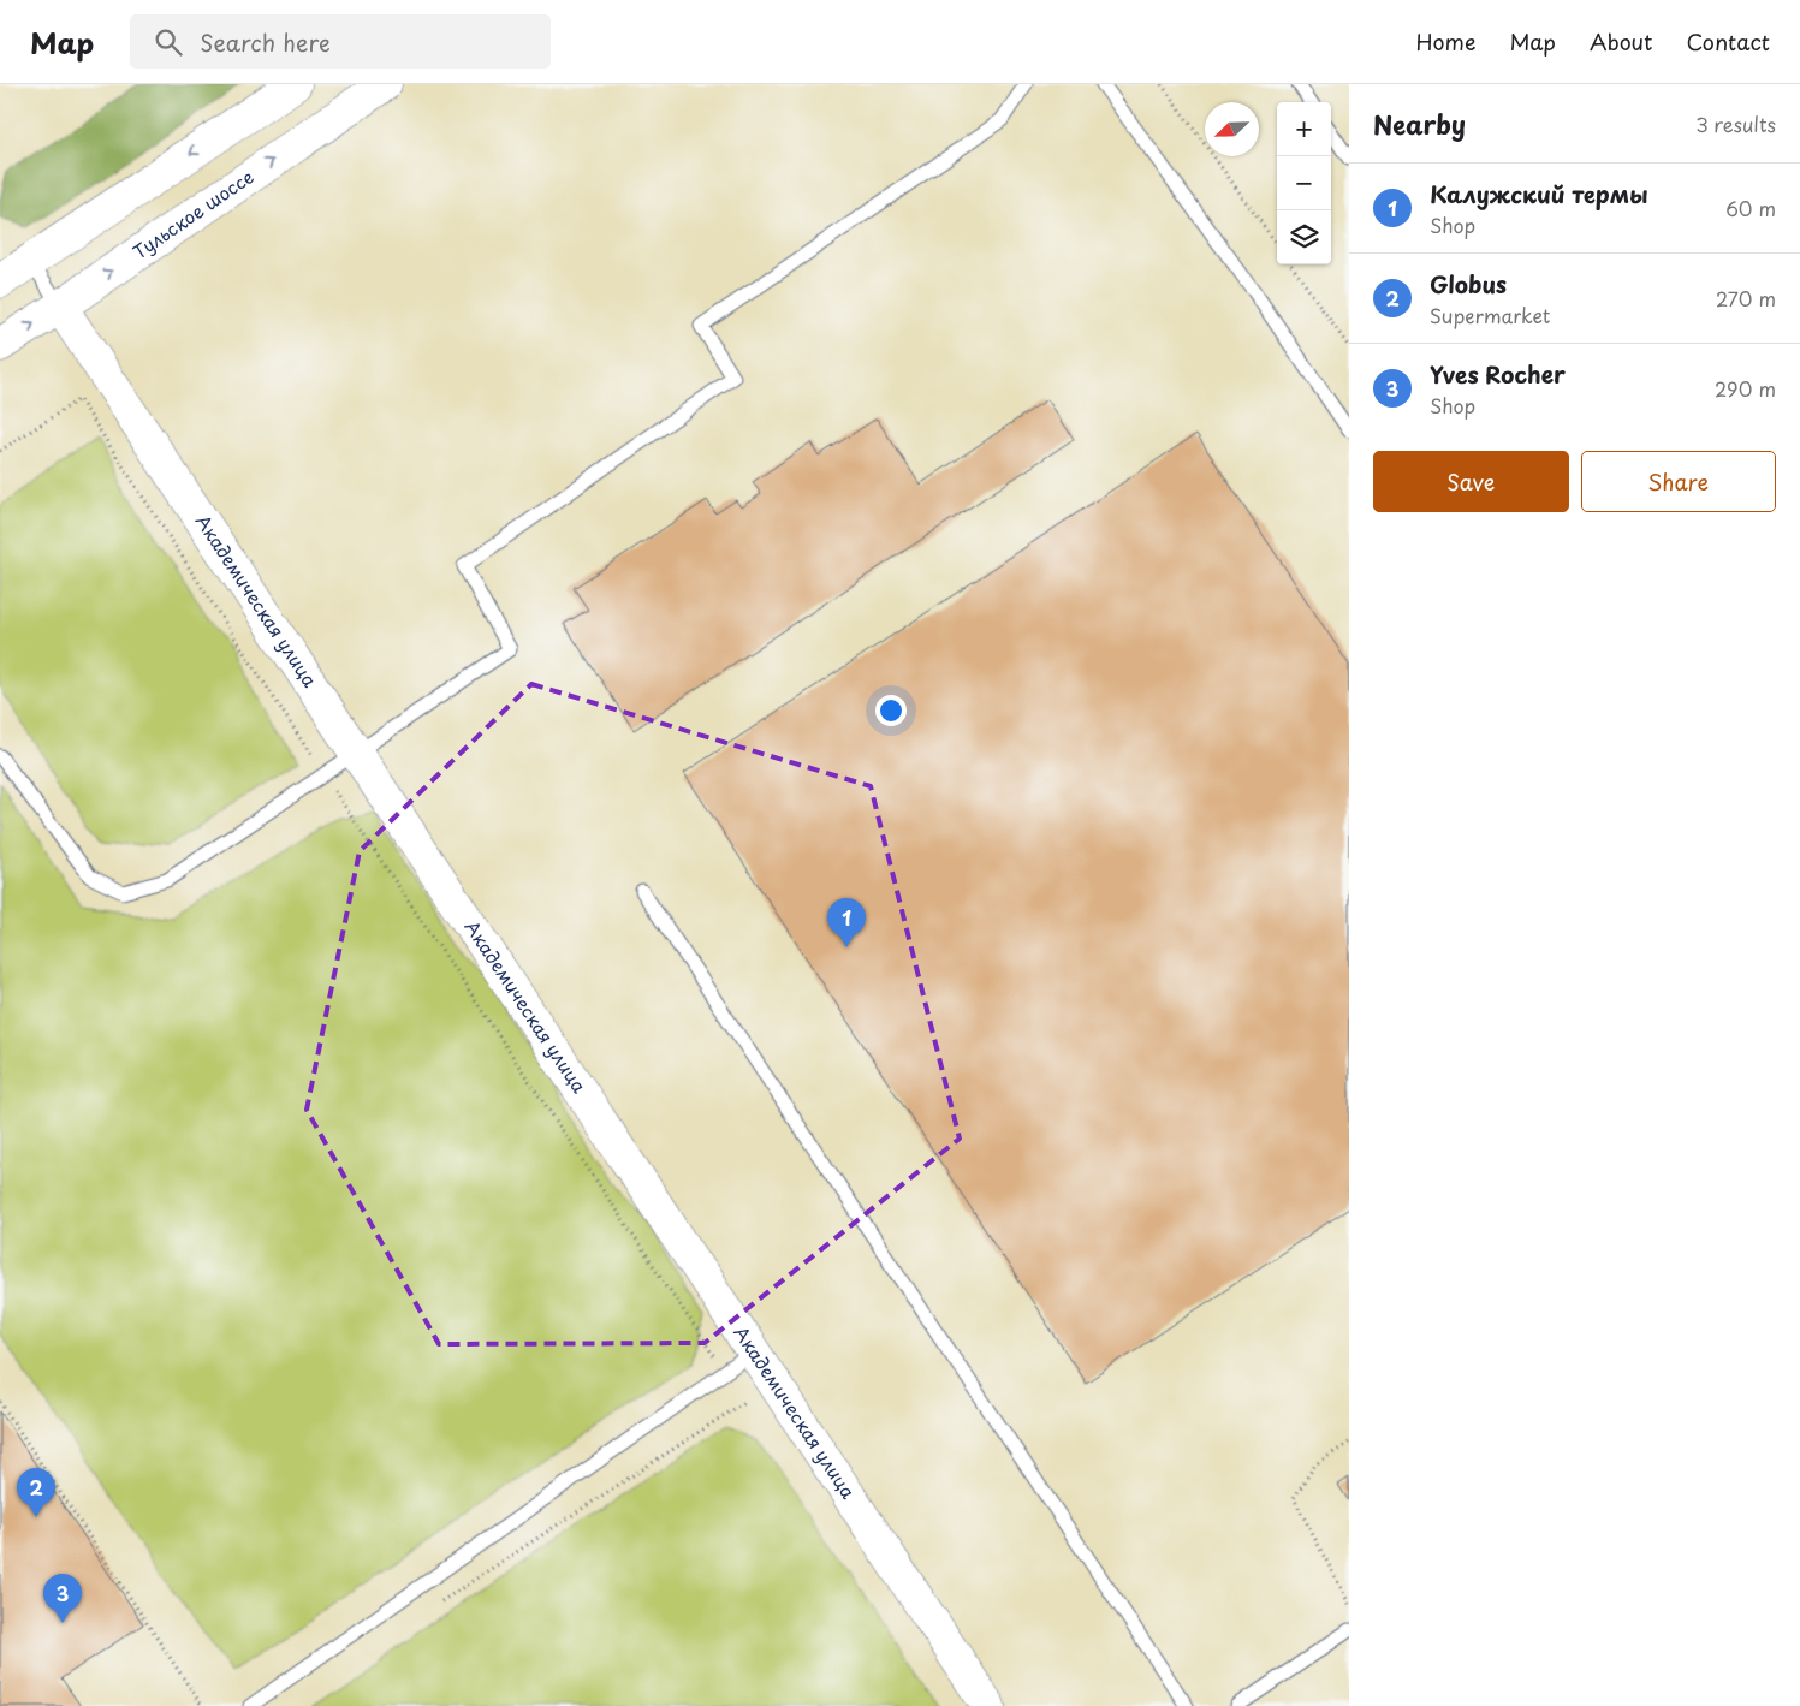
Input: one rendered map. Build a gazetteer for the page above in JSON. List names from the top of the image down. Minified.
{"streets":{"street":["Тульское шоссе","Академическая улица"]},"crossings":[["Тульское шоссе","Академическая улица"]],"north":"bottom left","page":{"header":"Map","search":"Search here","nav":["Home","Map","About","Contact"],"heading":["Nearby","3 results"],"map_buttons":["+","−"],"list":[{"mark":"1","name":"Калужский термы","note":"Shop","value":"60 m"},{"mark":"2","name":"Globus","note":"Supermarket","value":"270 m"},{"mark":"3","name":"Yves Rocher","note":"Shop","value":"290 m"}],"buttons":["Save","Share"],"pins":["1","2","3"]}}
